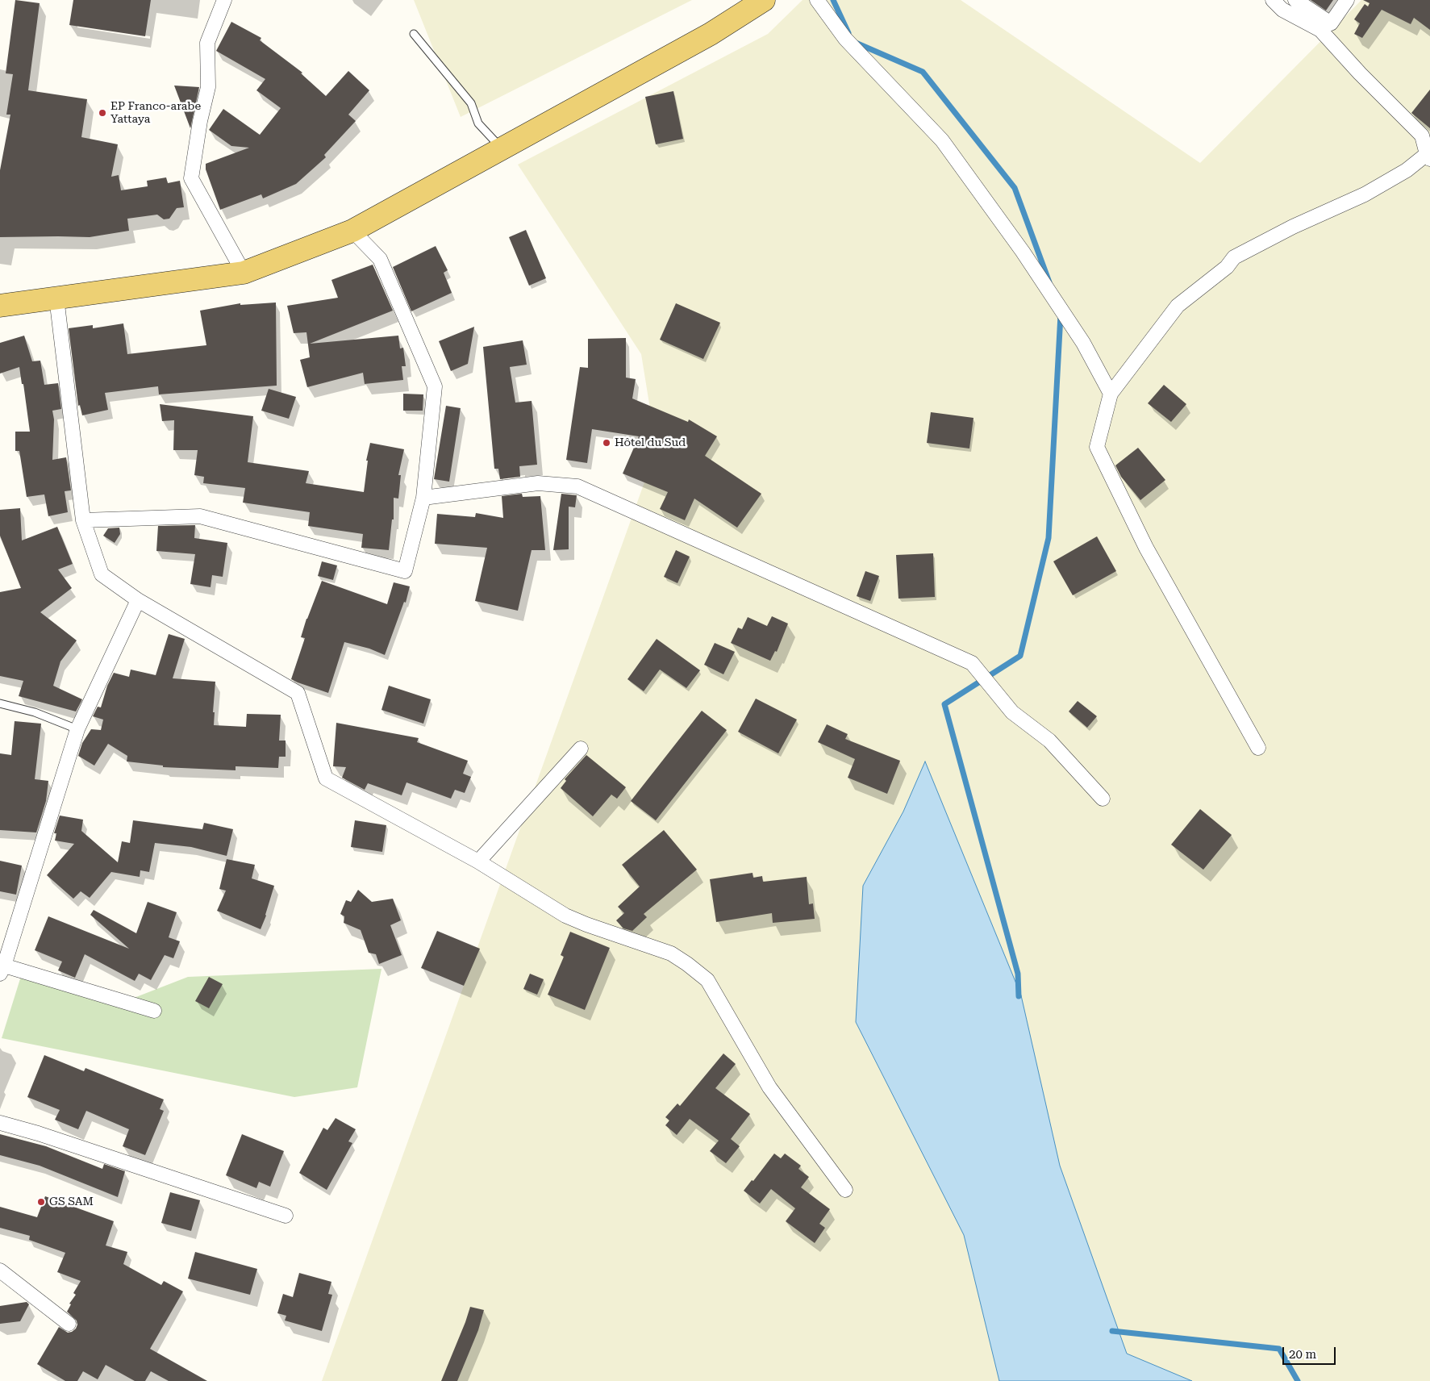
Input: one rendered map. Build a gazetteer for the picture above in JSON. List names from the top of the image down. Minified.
{"places":["EP Franco-arabe Yattaya","Hôtel du Sud","GS SAM"],"scale_bar":"20 m"}
